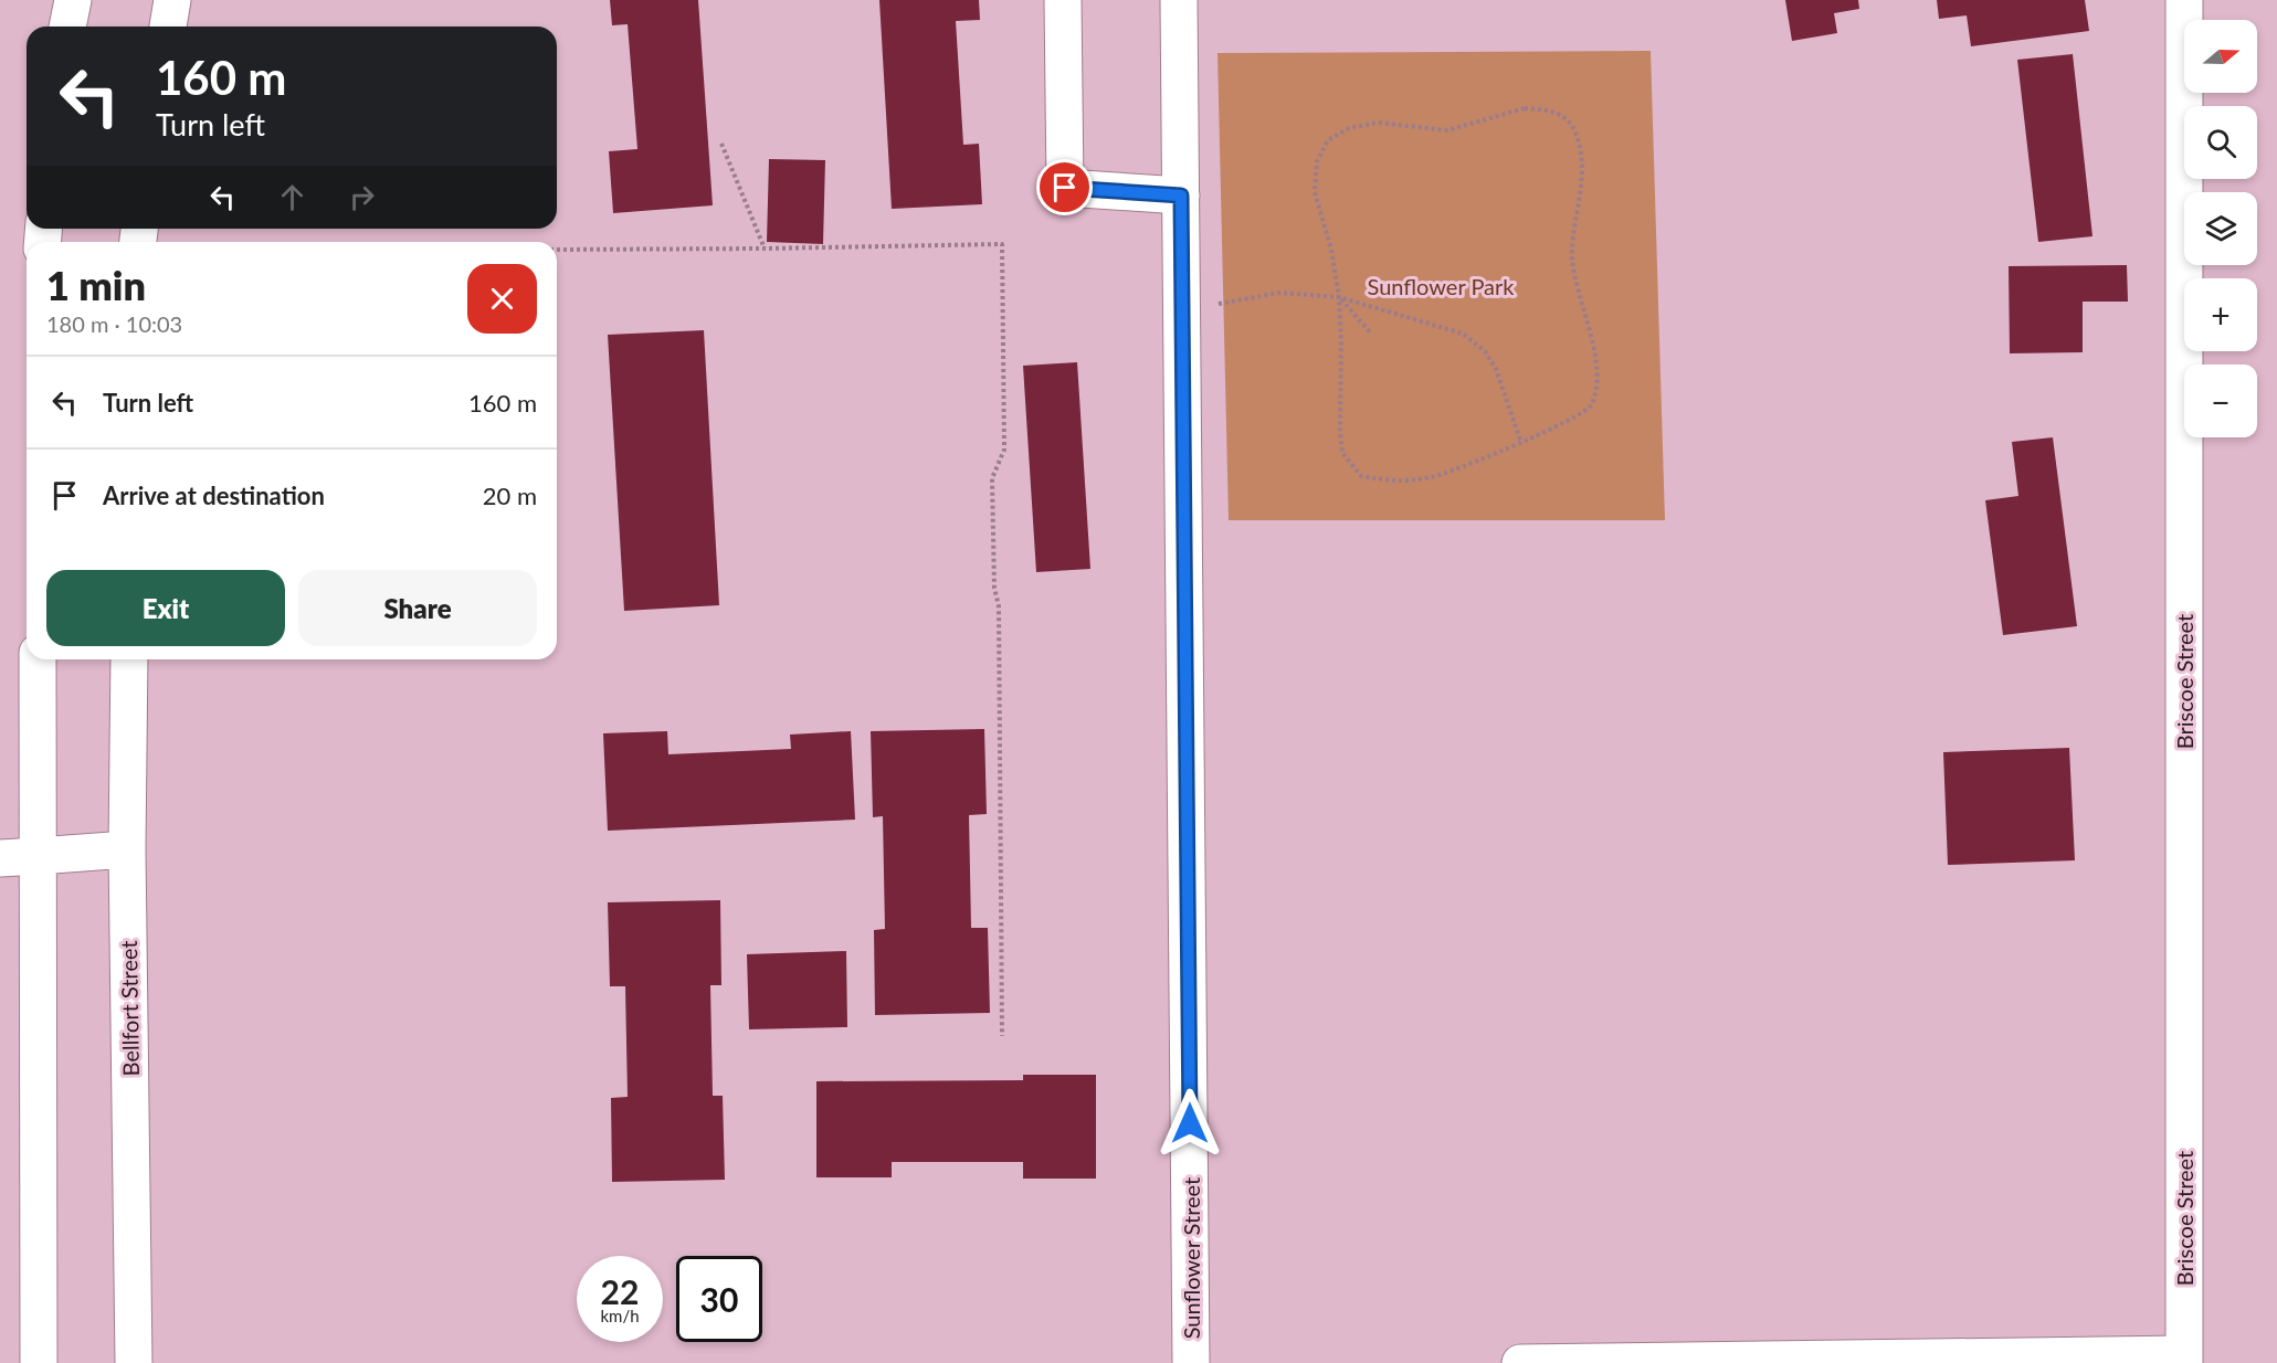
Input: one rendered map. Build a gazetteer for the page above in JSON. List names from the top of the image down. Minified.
{"streets":{"street":["Briscoe Street","Bellfort Street","Sunflower Street"]},"parks":["Sunflower Park"],"north":"right","page":{"map_buttons":["+","−"],"turn":["160 m","Turn left"],"heading":["1 min","180 m · 10:03"],"list":[{"name":"Turn left","value":"160 m"},{"name":"Arrive at destination","value":"20 m"}],"buttons":["Exit","Share"],"speed":"22 km/h","limit":"30"}}
